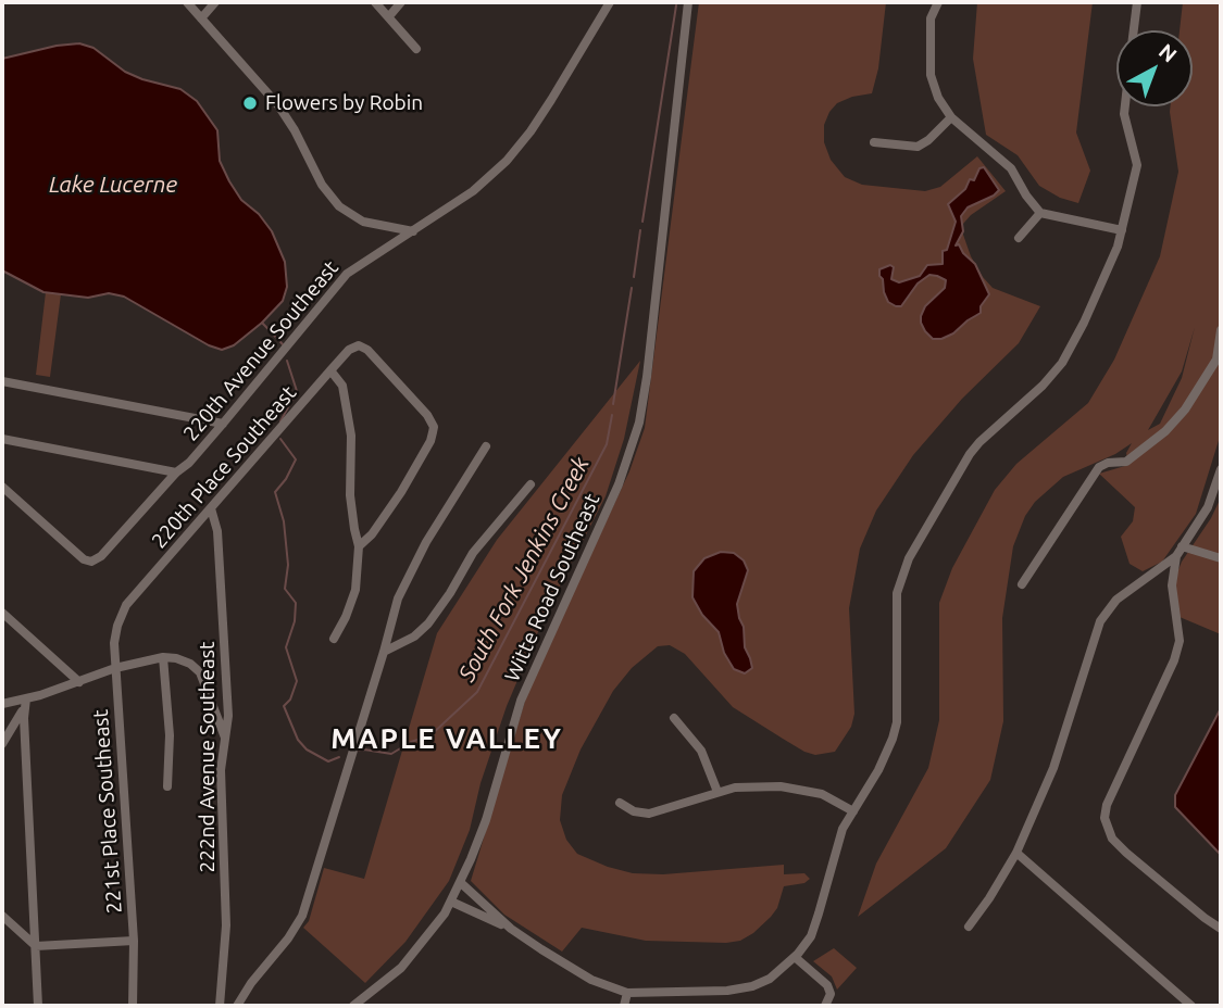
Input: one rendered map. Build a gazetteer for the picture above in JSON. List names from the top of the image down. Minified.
{"streets":{"street":["220th Avenue Southeast","220th Place Southeast","Witte Road Southeast","222nd Avenue Southeast","221st Place Southeast"]},"crossings":[["220th Place Southeast","222nd Avenue Southeast"],["220th Place Southeast","221st Place Southeast"]],"districts":["MAPLE VALLEY"],"water":["Lake Lucerne","South Fork Jenkins Creek"],"places":["Flowers by Robin"],"north":"top right"}
